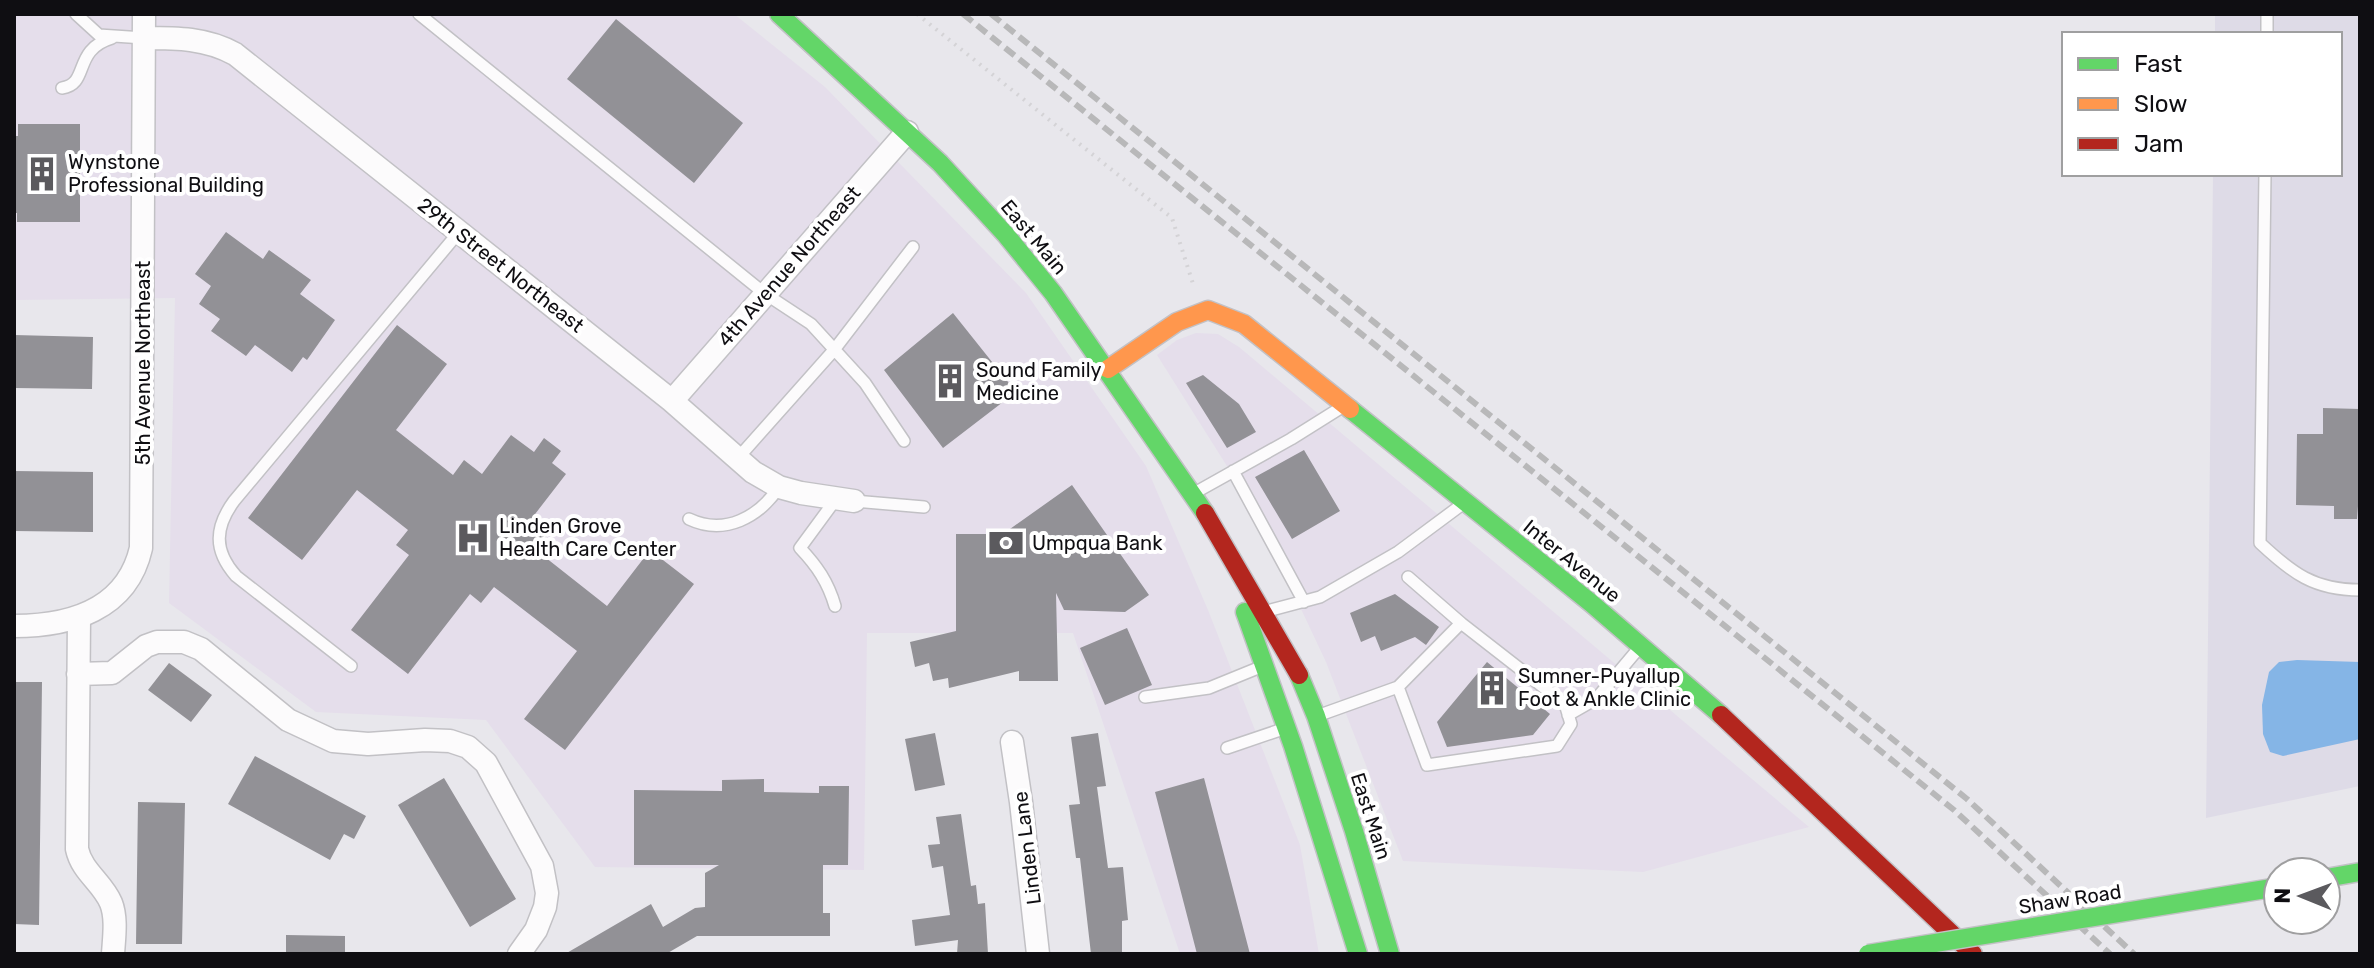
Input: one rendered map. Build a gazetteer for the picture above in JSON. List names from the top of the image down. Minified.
{"streets":{"main road":["East Main","Inter Avenue","Shaw Road"],"street":["29th Street Northeast","4th Avenue Northeast","5th Avenue Northeast","Linden Lane"]},"crossings":[["East Main","4th Avenue Northeast"],["29th Street Northeast","4th Avenue Northeast"],["29th Street Northeast","5th Avenue Northeast"]],"places":{"building":["Wynstone Professional Building","Sound Family Medicine","Sumner-Puyallup Foot & Ankle Clinic"],"hospital":["Linden Grove Health Care Center"],"bank":["Umpqua Bank"]},"legend":["Fast","Slow","Jam"],"north":"left"}
